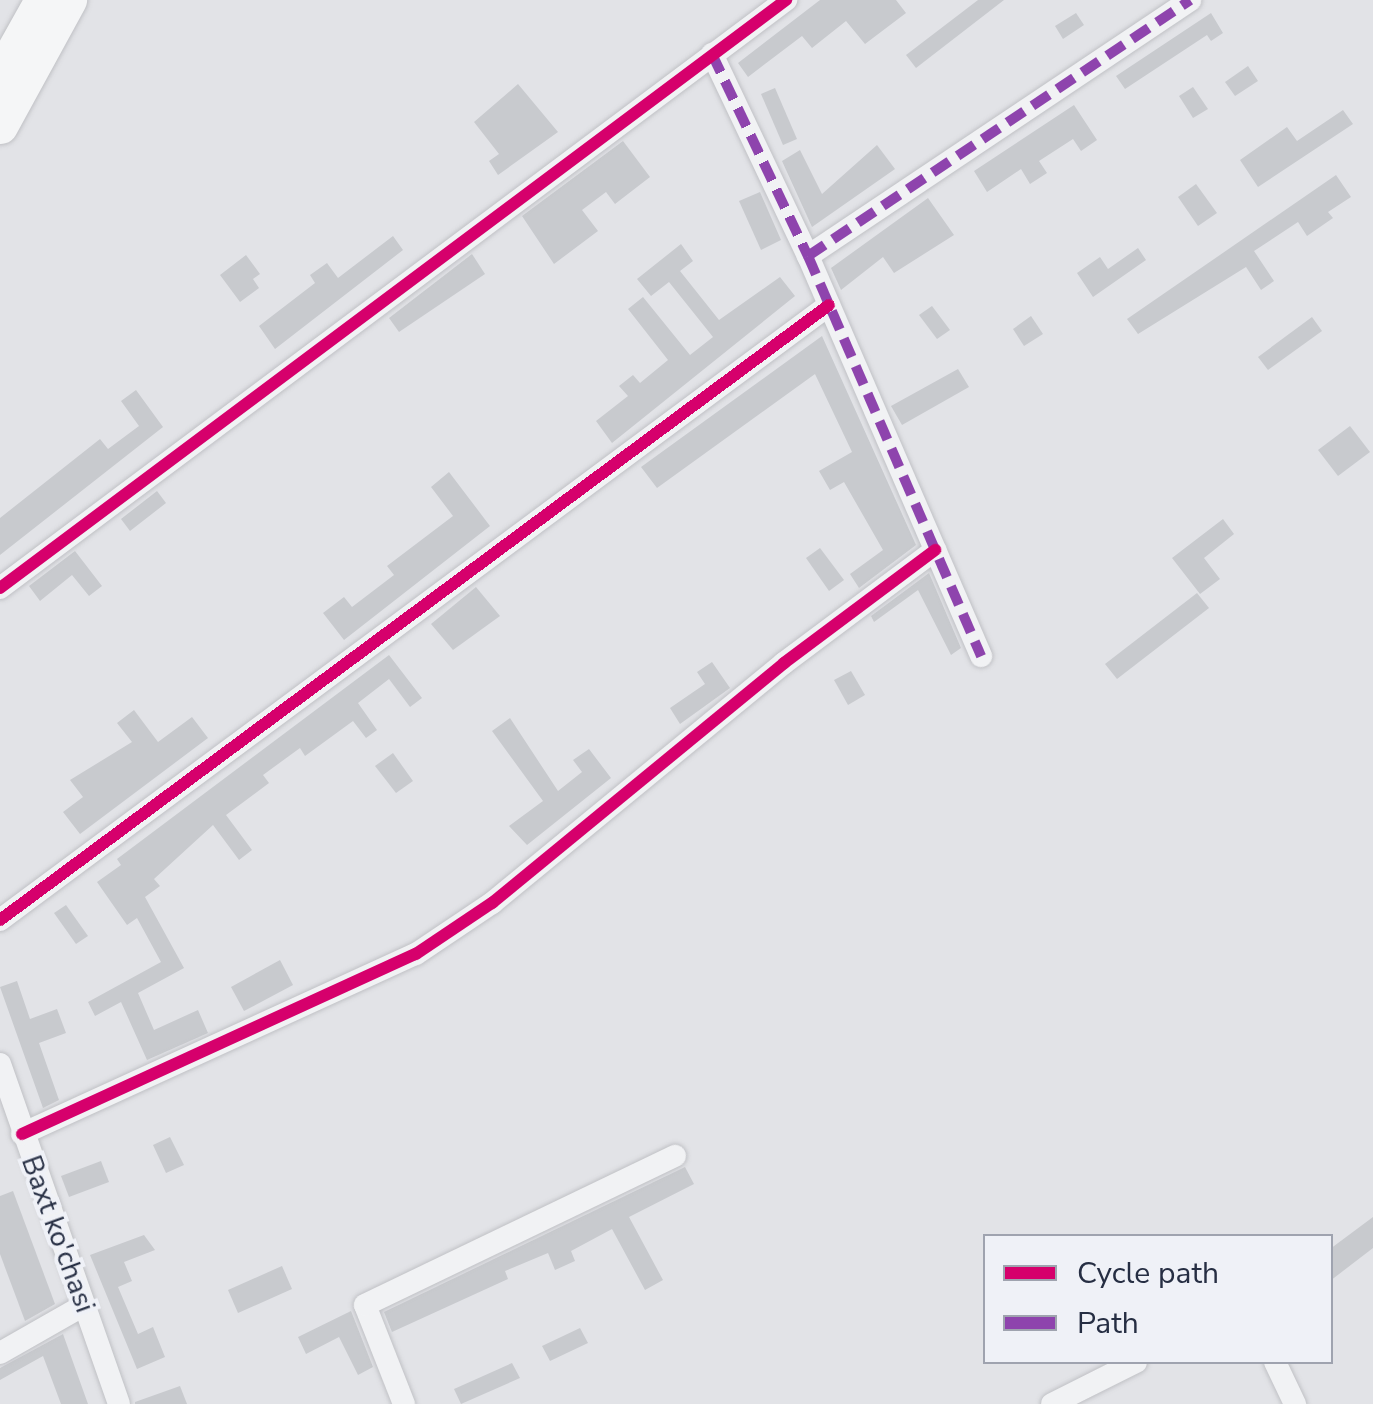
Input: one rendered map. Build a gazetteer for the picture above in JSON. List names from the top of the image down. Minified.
{"streets":{"street":["Baxt ko'chasi"]},"legend":["Cycle path","Path"]}
